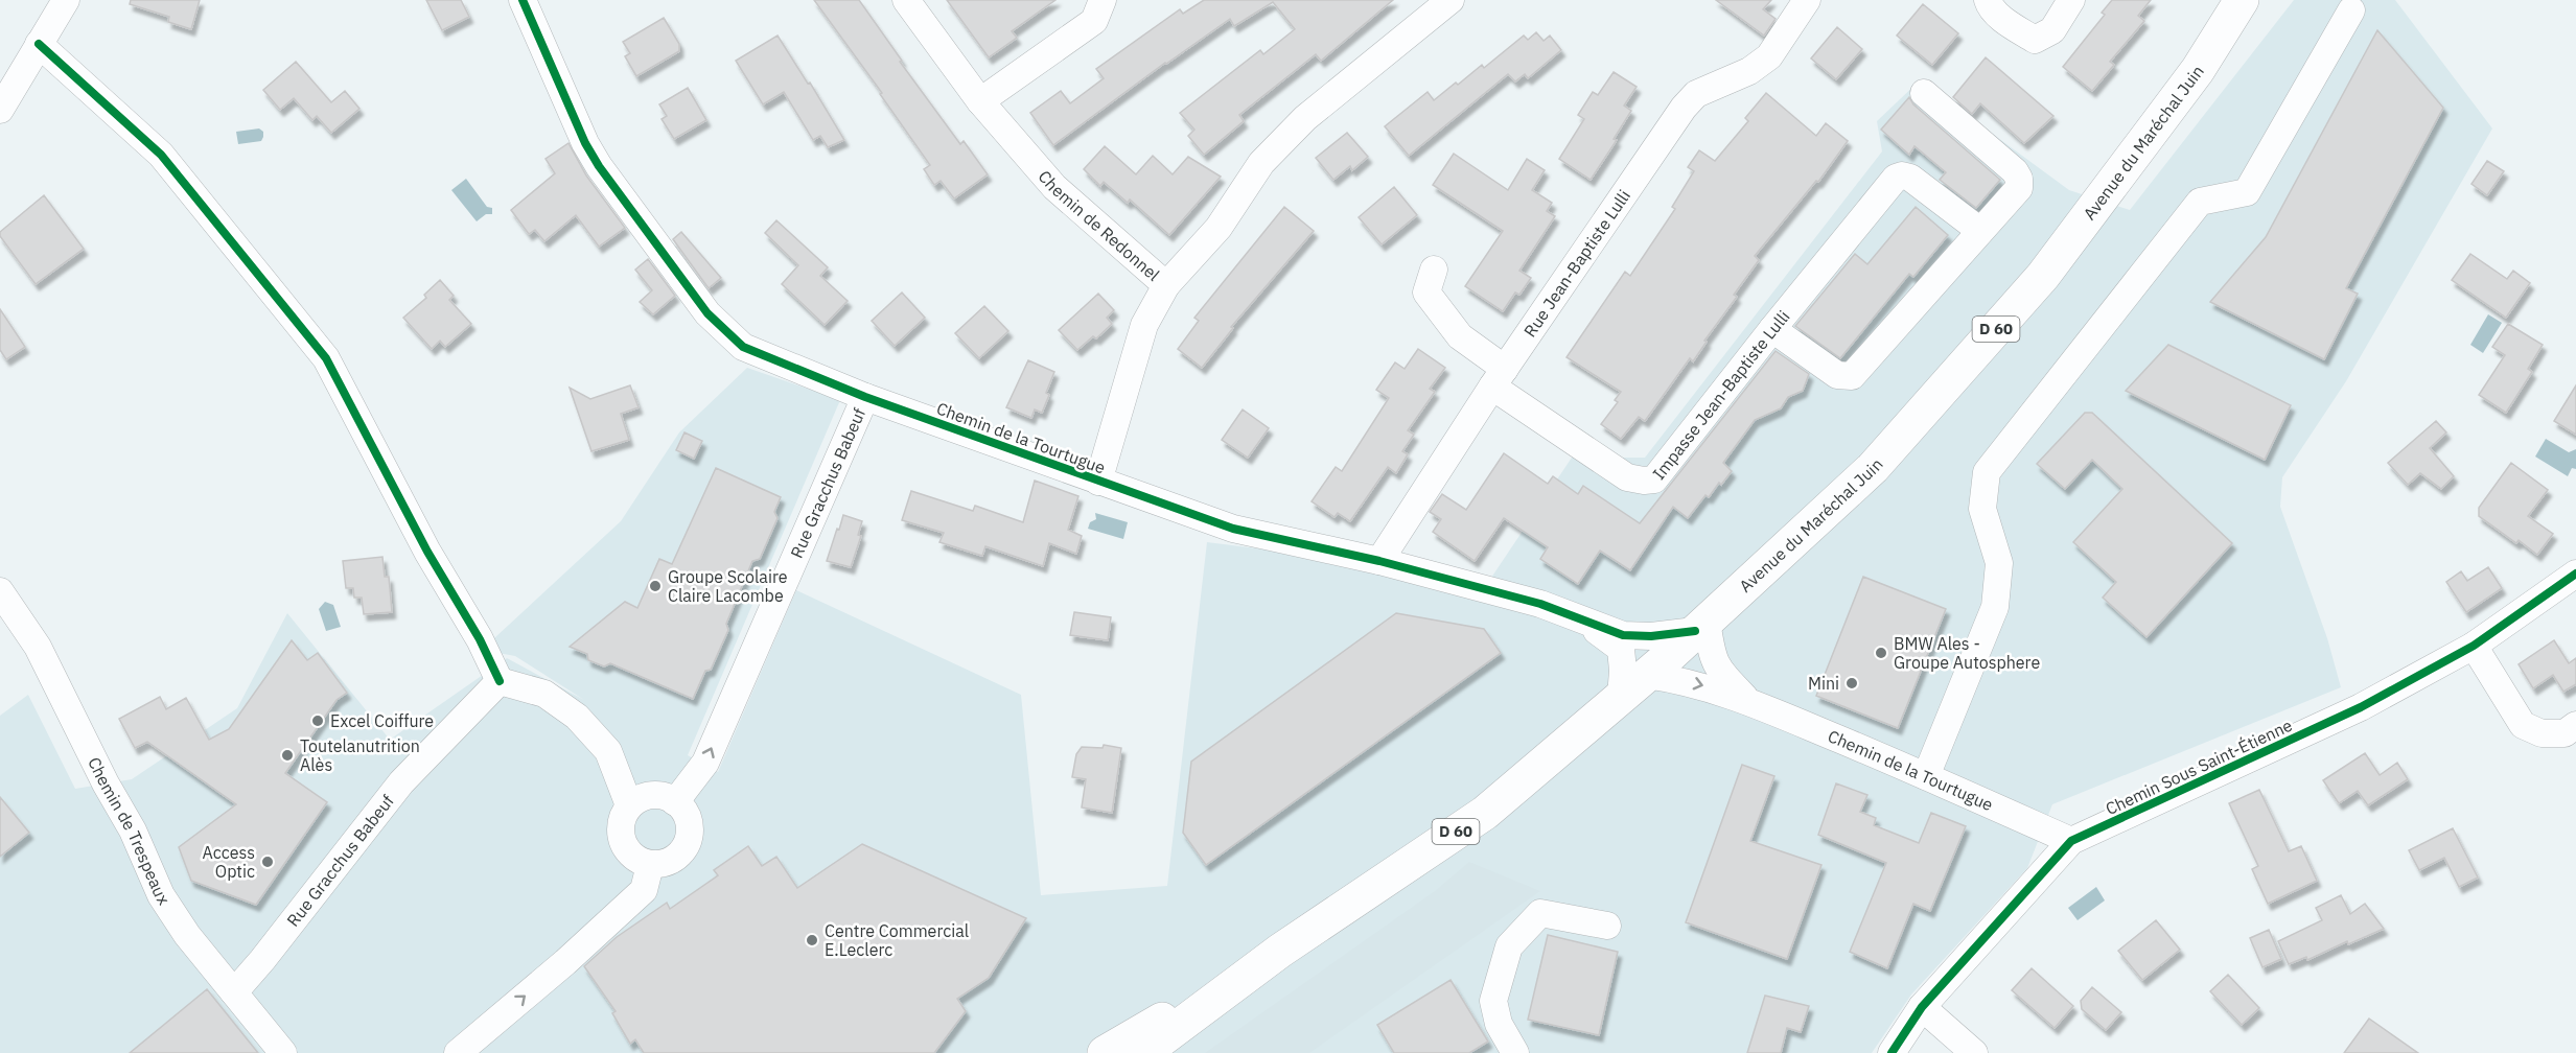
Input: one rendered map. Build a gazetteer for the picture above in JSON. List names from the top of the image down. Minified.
{"streets":{"main road":["Avenue du Maréchal Juin","D 60"],"street":["Chemin de Redonnel","Rue Jean-Baptiste Lulli","Impasse Jean-Baptiste Lulli","Chemin de la Tourtugue","Rue Gracchus Babeuf","Chemin Sous Saint-Étienne","Chemin de Trespeaux"]},"crossings":[["Avenue du Maréchal Juin","Chemin de la Tourtugue"],["Chemin de Redonnel","Chemin de la Tourtugue"],["Rue Jean-Baptiste Lulli","Impasse Jean-Baptiste Lulli"],["Rue Jean-Baptiste Lulli","Chemin de la Tourtugue"],["Chemin de la Tourtugue","Rue Gracchus Babeuf"],["Chemin de la Tourtugue","Chemin Sous Saint-Étienne"],["Rue Gracchus Babeuf","Chemin de Trespeaux"]],"one_way":["Rue Gracchus Babeuf"],"places":["Groupe Scolaire Claire Lacombe","BMW Ales - Groupe Autosphere","Mini","Excel Coiffure","Toutelanutrition Alès","Access Optic","Centre Commercial E.Leclerc"]}
